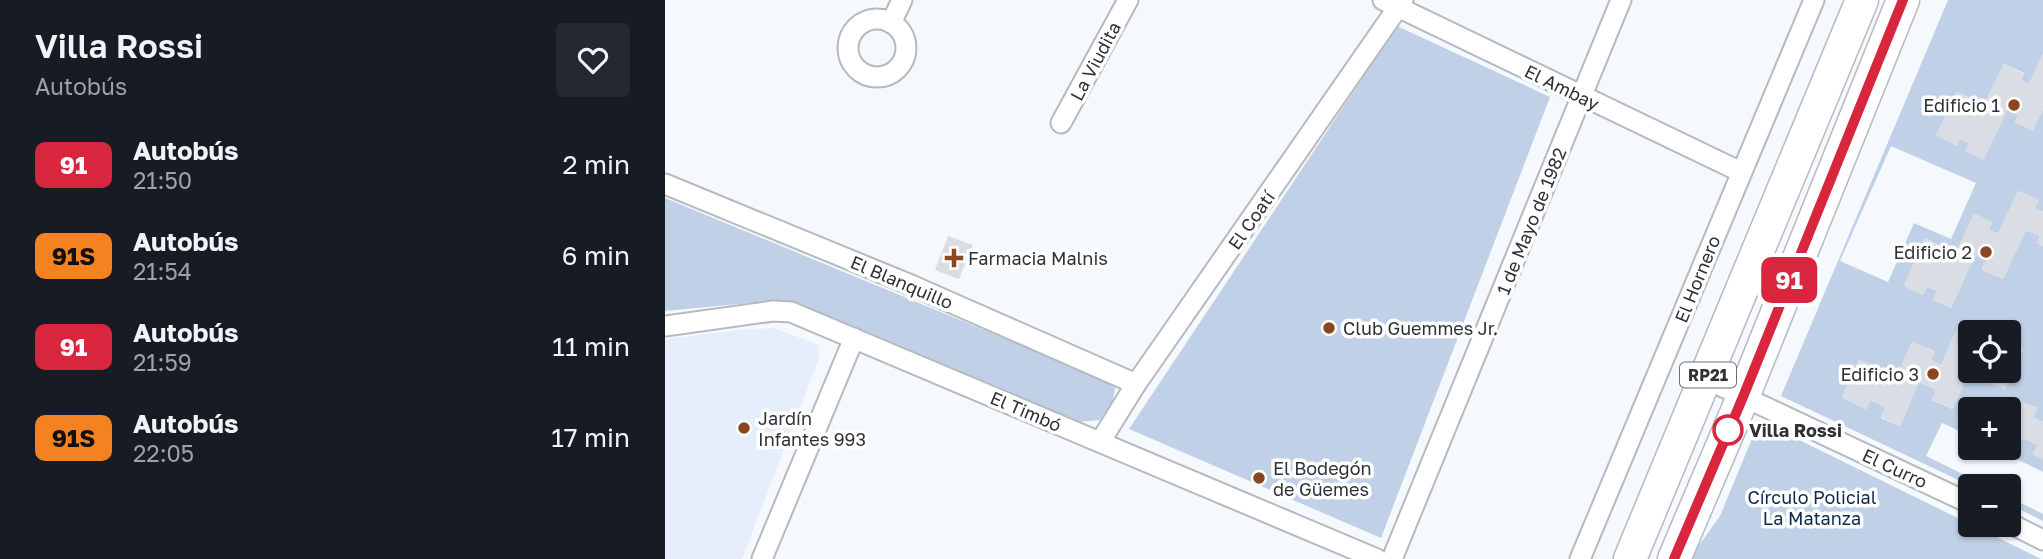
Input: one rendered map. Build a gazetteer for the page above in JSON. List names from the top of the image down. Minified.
{"streets":{"main road":["RP21"],"street":["La Viudita","El Ambay","El Coatí","1 de Mayo de 1982","El Hornero","El Blanquillo","El Timbó","El Curro"]},"crossings":[["El Ambay","El Coatí"],["El Ambay","1 de Mayo de 1982"],["El Ambay","El Hornero"],["El Coatí","El Blanquillo"],["El Coatí","El Timbó"],["RP21","El Curro"]],"parks":["Círculo Policial La Matanza"],"places":{"other":["Edificio 1","Edificio 2","Club Guemmes Jr.","Edificio 3","Jardín Infantes 993","Villa Rossi","El Bodegón de Güemes"],"health":["Farmacia Malnis"]},"lines":["bus line 91"],"page":{"heading":["Villa Rossi","Autobús"],"on_map":"91","list":[{"mark":"91","name":"Autobús","note":"21:50","value":"2 min"},{"mark":"91S","name":"Autobús","note":"21:54","value":"6 min"},{"mark":"91","name":"Autobús","note":"21:59","value":"11 min"},{"mark":"91S","name":"Autobús","note":"22:05","value":"17 min"}],"map_buttons":["+","−"]}}
